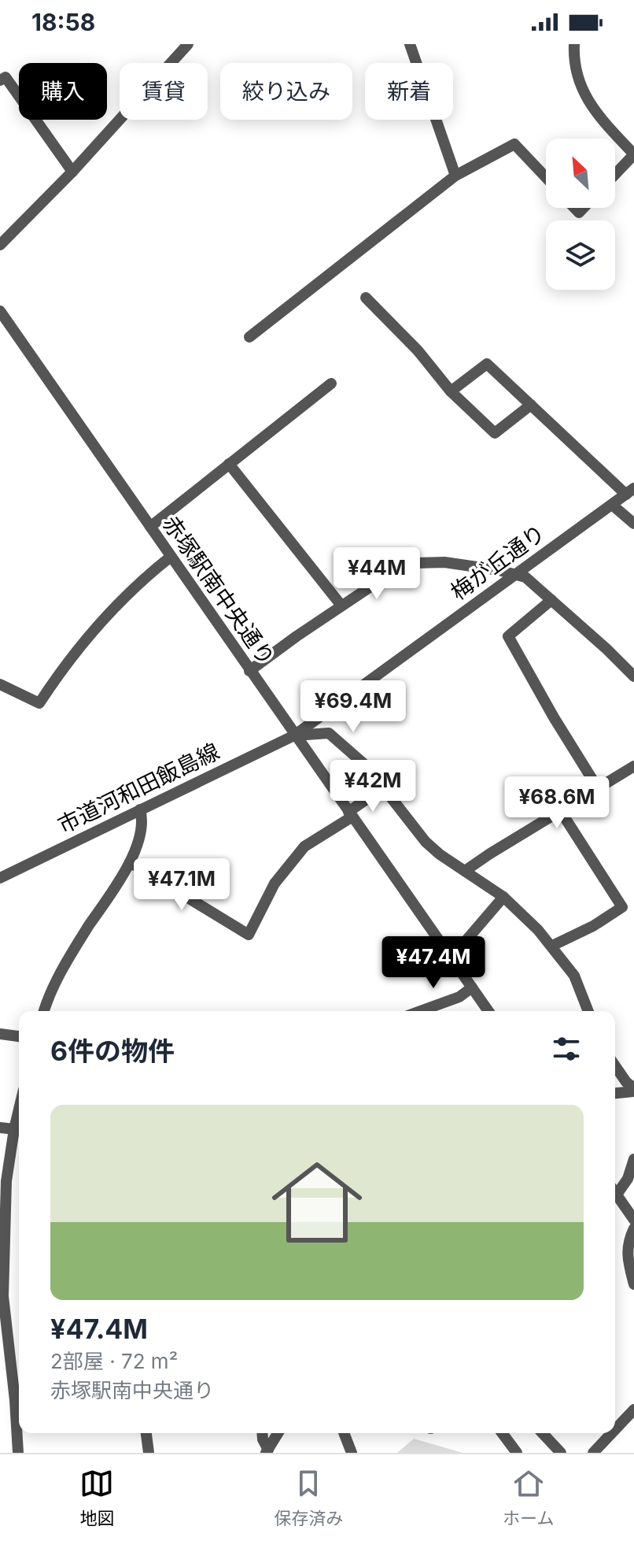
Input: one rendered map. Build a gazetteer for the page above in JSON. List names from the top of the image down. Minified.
{"streets":{"street":["梅が丘通り","赤塚駅南中央通り","市道河和田飯島線"]},"crossings":[["梅が丘通り","赤塚駅南中央通り"],["梅が丘通り","市道河和田飯島線"],["赤塚駅南中央通り","市道河和田飯島線"]],"north":"top left","page":{"status":"18:58","chip":["購入","賃貸","絞り込み","新着"],"price":["¥44M","¥69.4M","¥42M","¥68.6M","¥47.1M","¥47.4M"],"heading":"6件の物件","list":[{"name":"¥47.4M","note":"2部屋 · 72 m² · 赤塚駅南中央通り"}],"tabs":["地図","保存済み","ホーム"]}}
